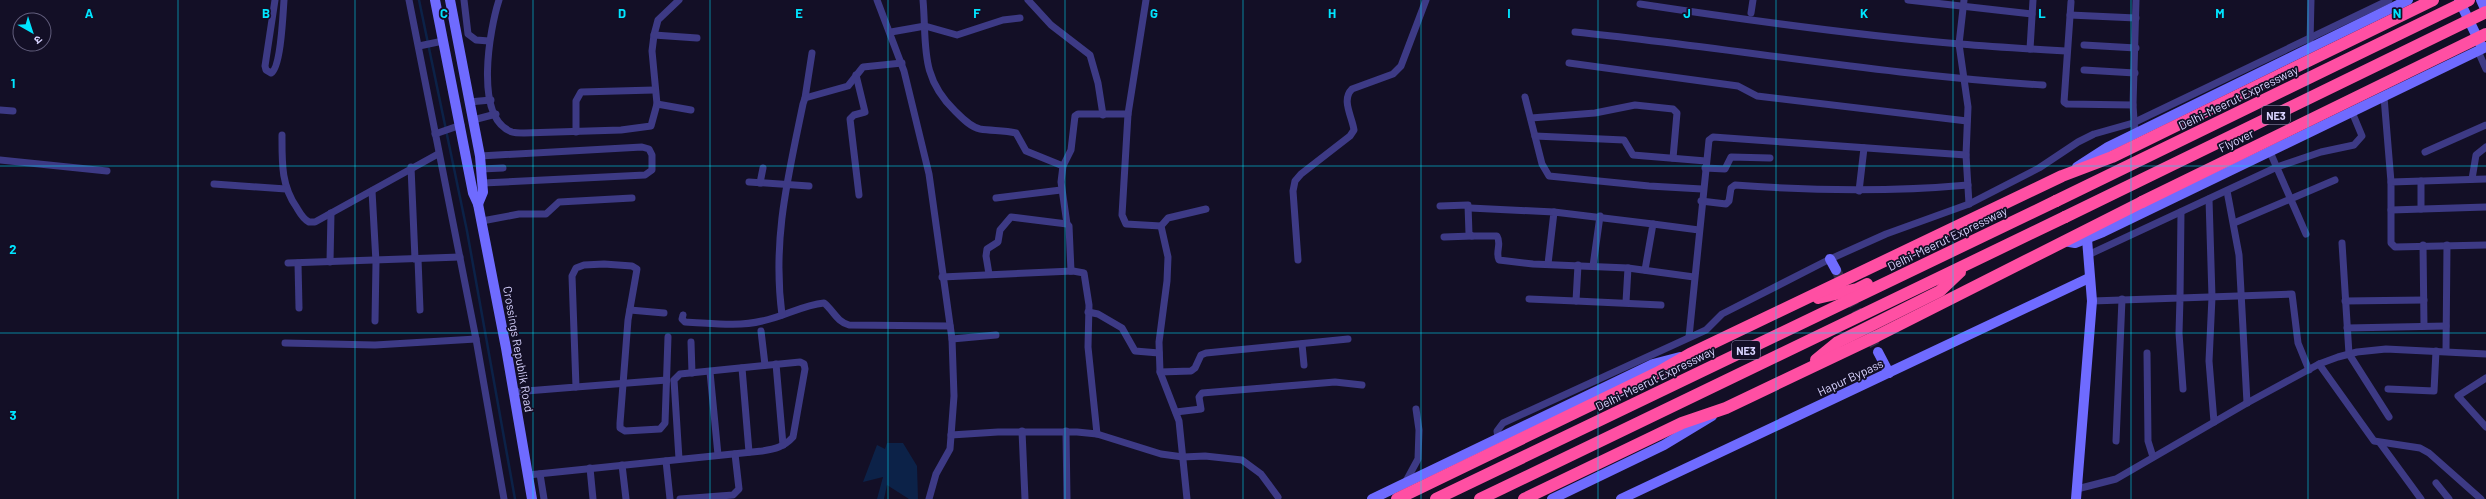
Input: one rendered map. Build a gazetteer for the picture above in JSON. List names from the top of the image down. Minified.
{"streets":{"highway":["Delhi-Meerut Expressway","NE3","Flyover"],"street":["Crossings Republik Road","Hapur Bypass"]},"north":"bottom right","grid":{"columns":["A","B","C","D","E","F","G","H","I","J","K","L","M","N"],"rows":["1","2","3"]}}
